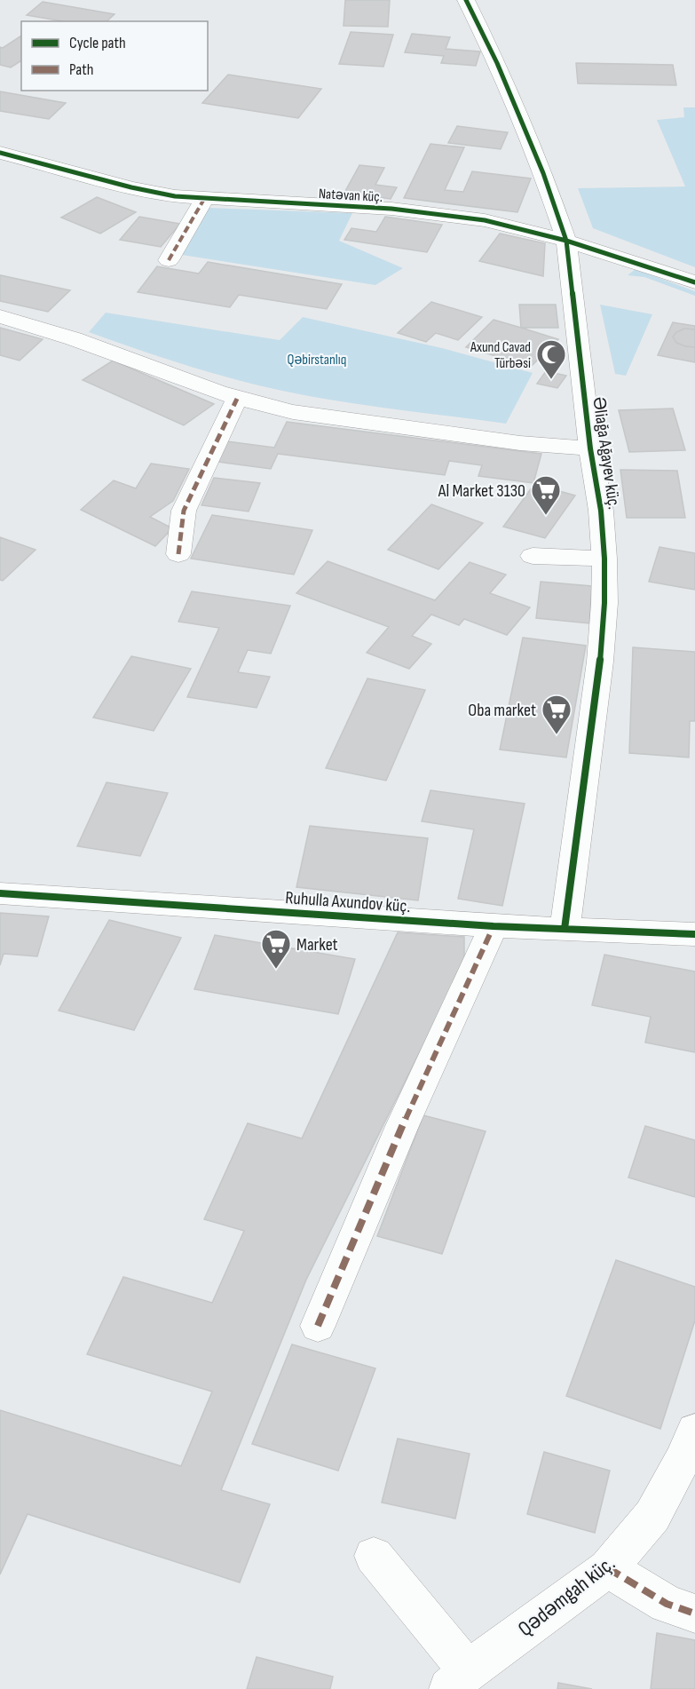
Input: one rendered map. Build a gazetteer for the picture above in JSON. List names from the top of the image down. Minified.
{"streets":{"street":["Natəvan küç.","Əliağa Ağayev küç.","Ruhulla Axundov küç.","Qədəmgah küç."]},"crossings":[["Natəvan küç.","Əliağa Ağayev küç."],["Əliağa Ağayev küç.","Ruhulla Axundov küç."]],"parks":["Qəbirstanlıq"],"places":{"mosque":["Axund Cavad Türbəsi"],"supermarket":["Al Market 3130","Oba market","Market"]},"legend":["Cycle path","Path"]}
